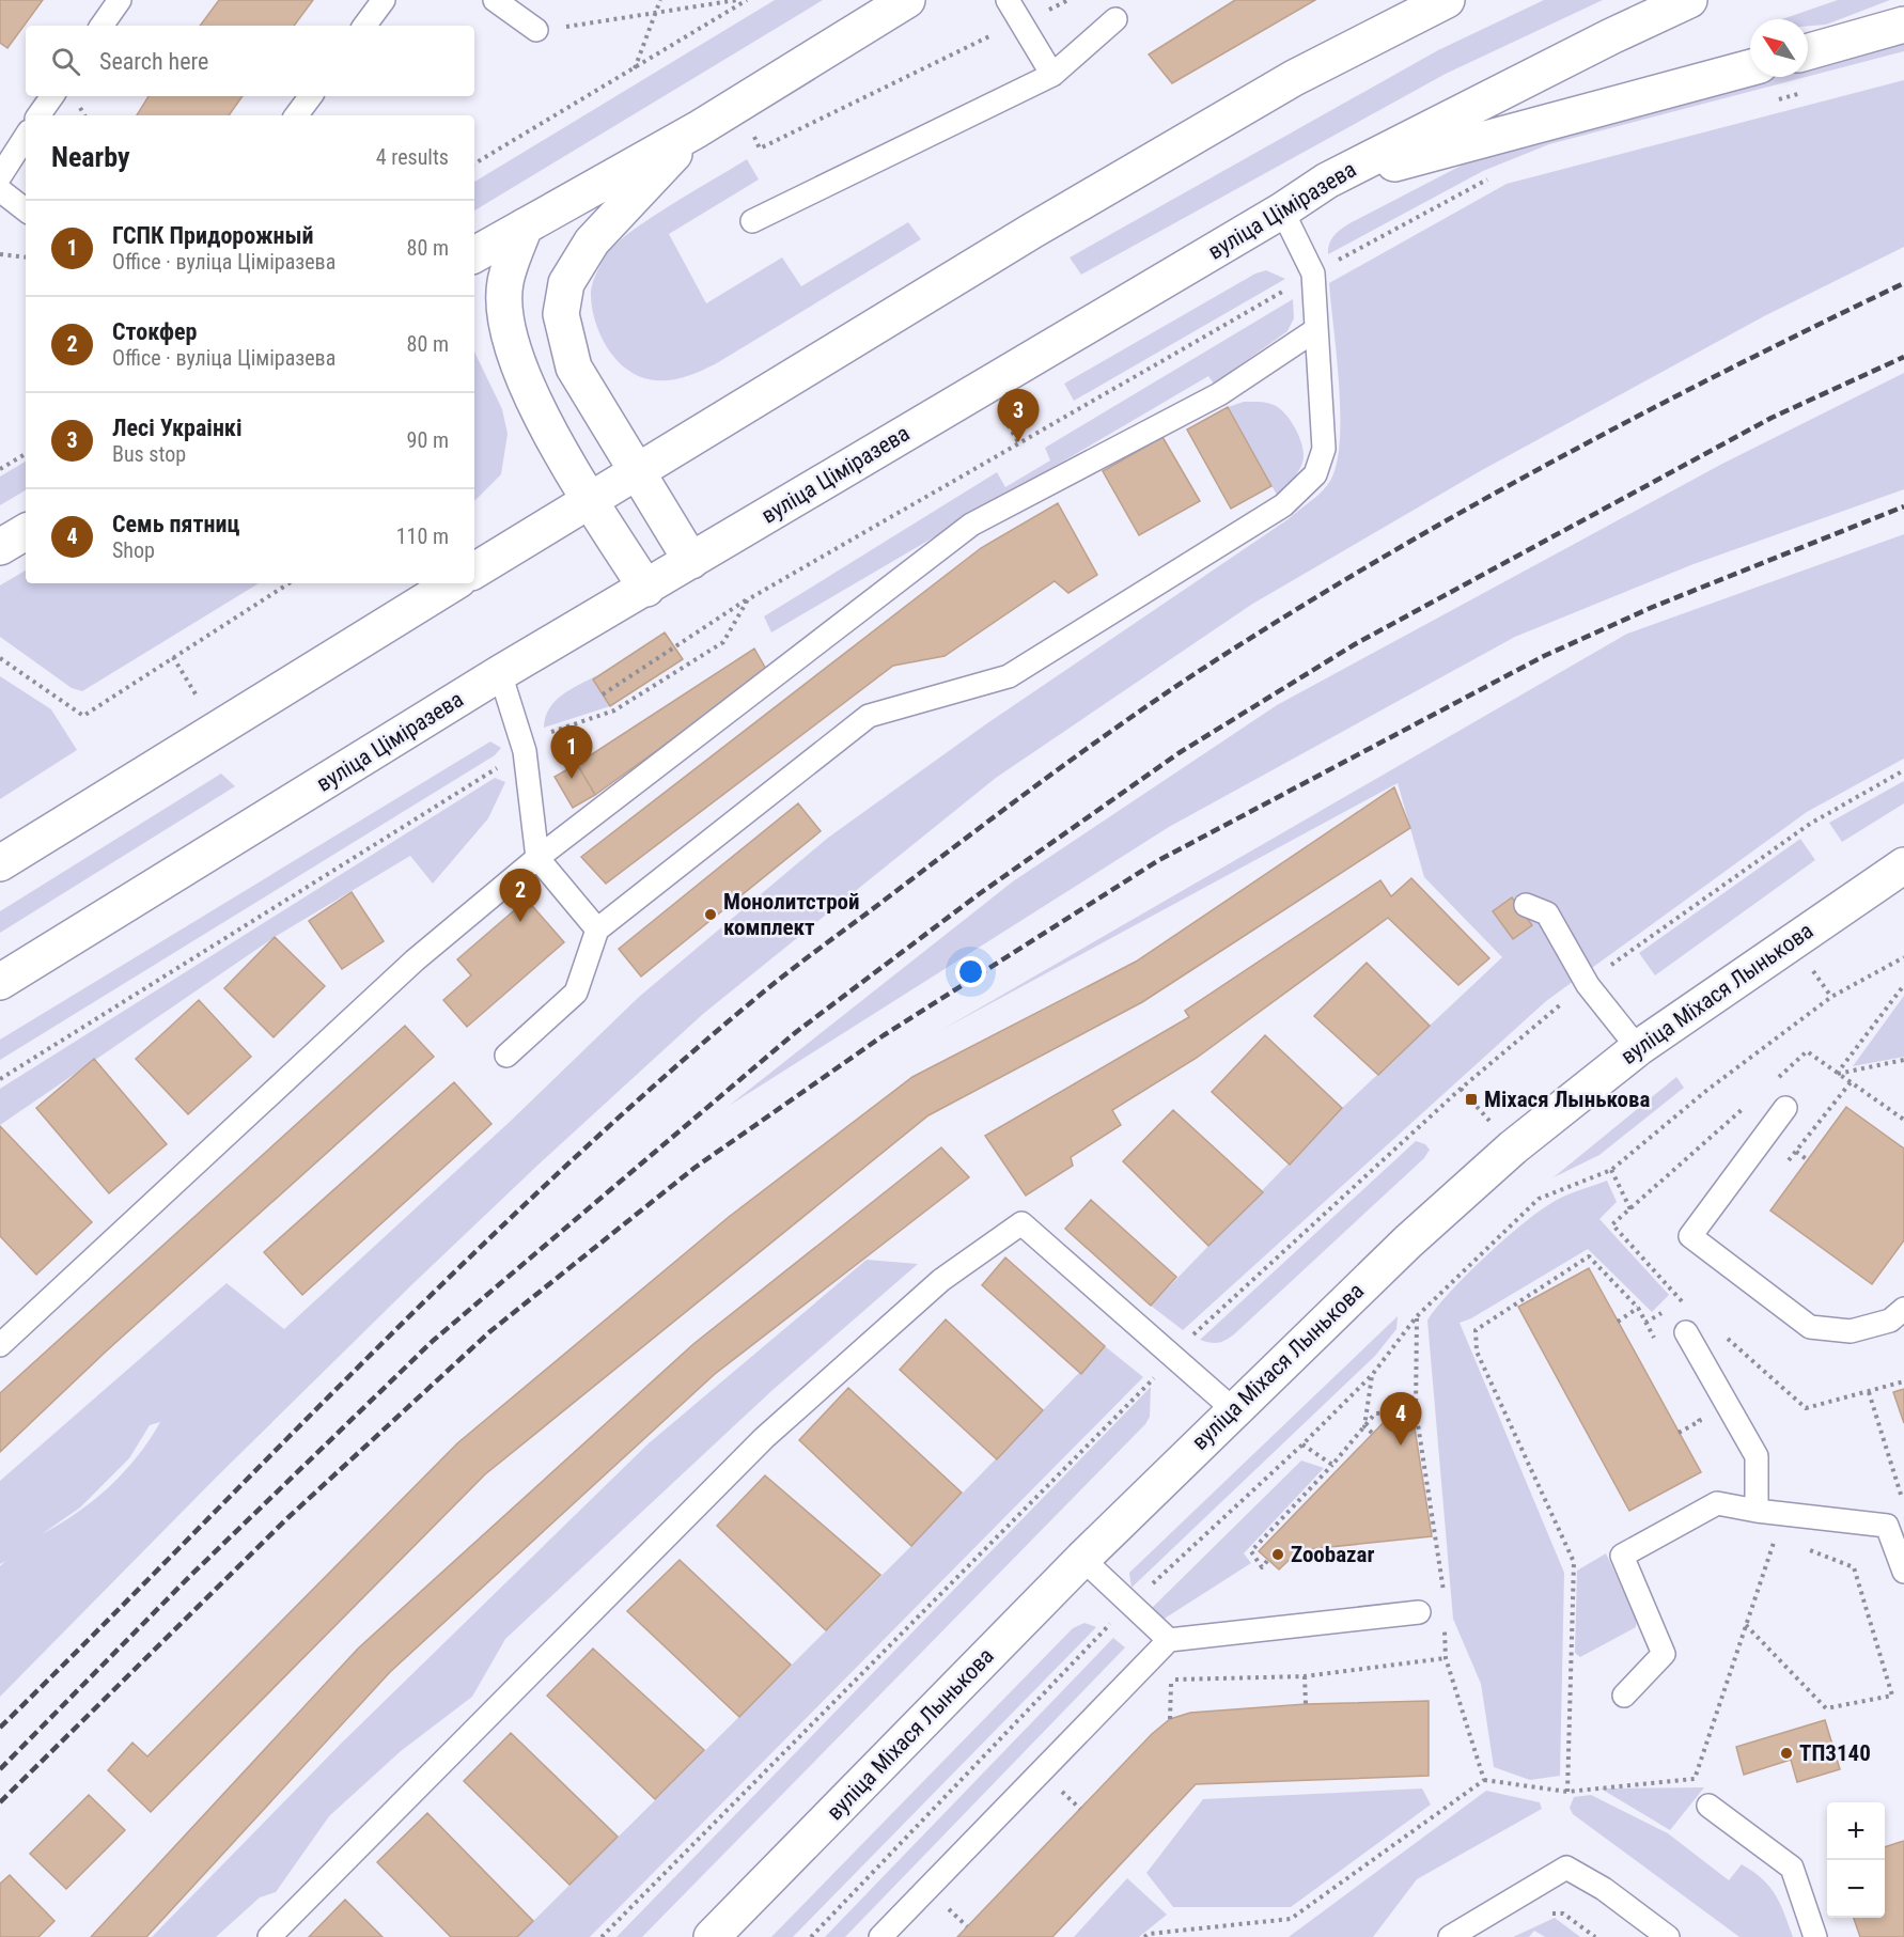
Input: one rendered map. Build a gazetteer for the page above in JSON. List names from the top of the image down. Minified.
{"streets":{"main road":["вуліца Ціміразева","вуліца Міхася Лынькова"]},"places":{"other":["Монолитстрой комплект","Zoobazar","ТП3140"],"transit":["Міхася Лынькова"]},"north":"top left","page":{"search":"Search here","heading":["Nearby","4 results"],"list":[{"mark":"1","name":"ГСПК Придорожный","note":"Office · вуліца Ціміразева","value":"80 m"},{"mark":"2","name":"Стокфер","note":"Office · вуліца Ціміразева","value":"80 m"},{"mark":"3","name":"Лесі Украінкі","note":"Bus stop","value":"90 m"},{"mark":"4","name":"Семь пятниц","note":"Shop","value":"110 m"}],"pins":["3","1","2","4"],"map_buttons":["+","−"]}}
